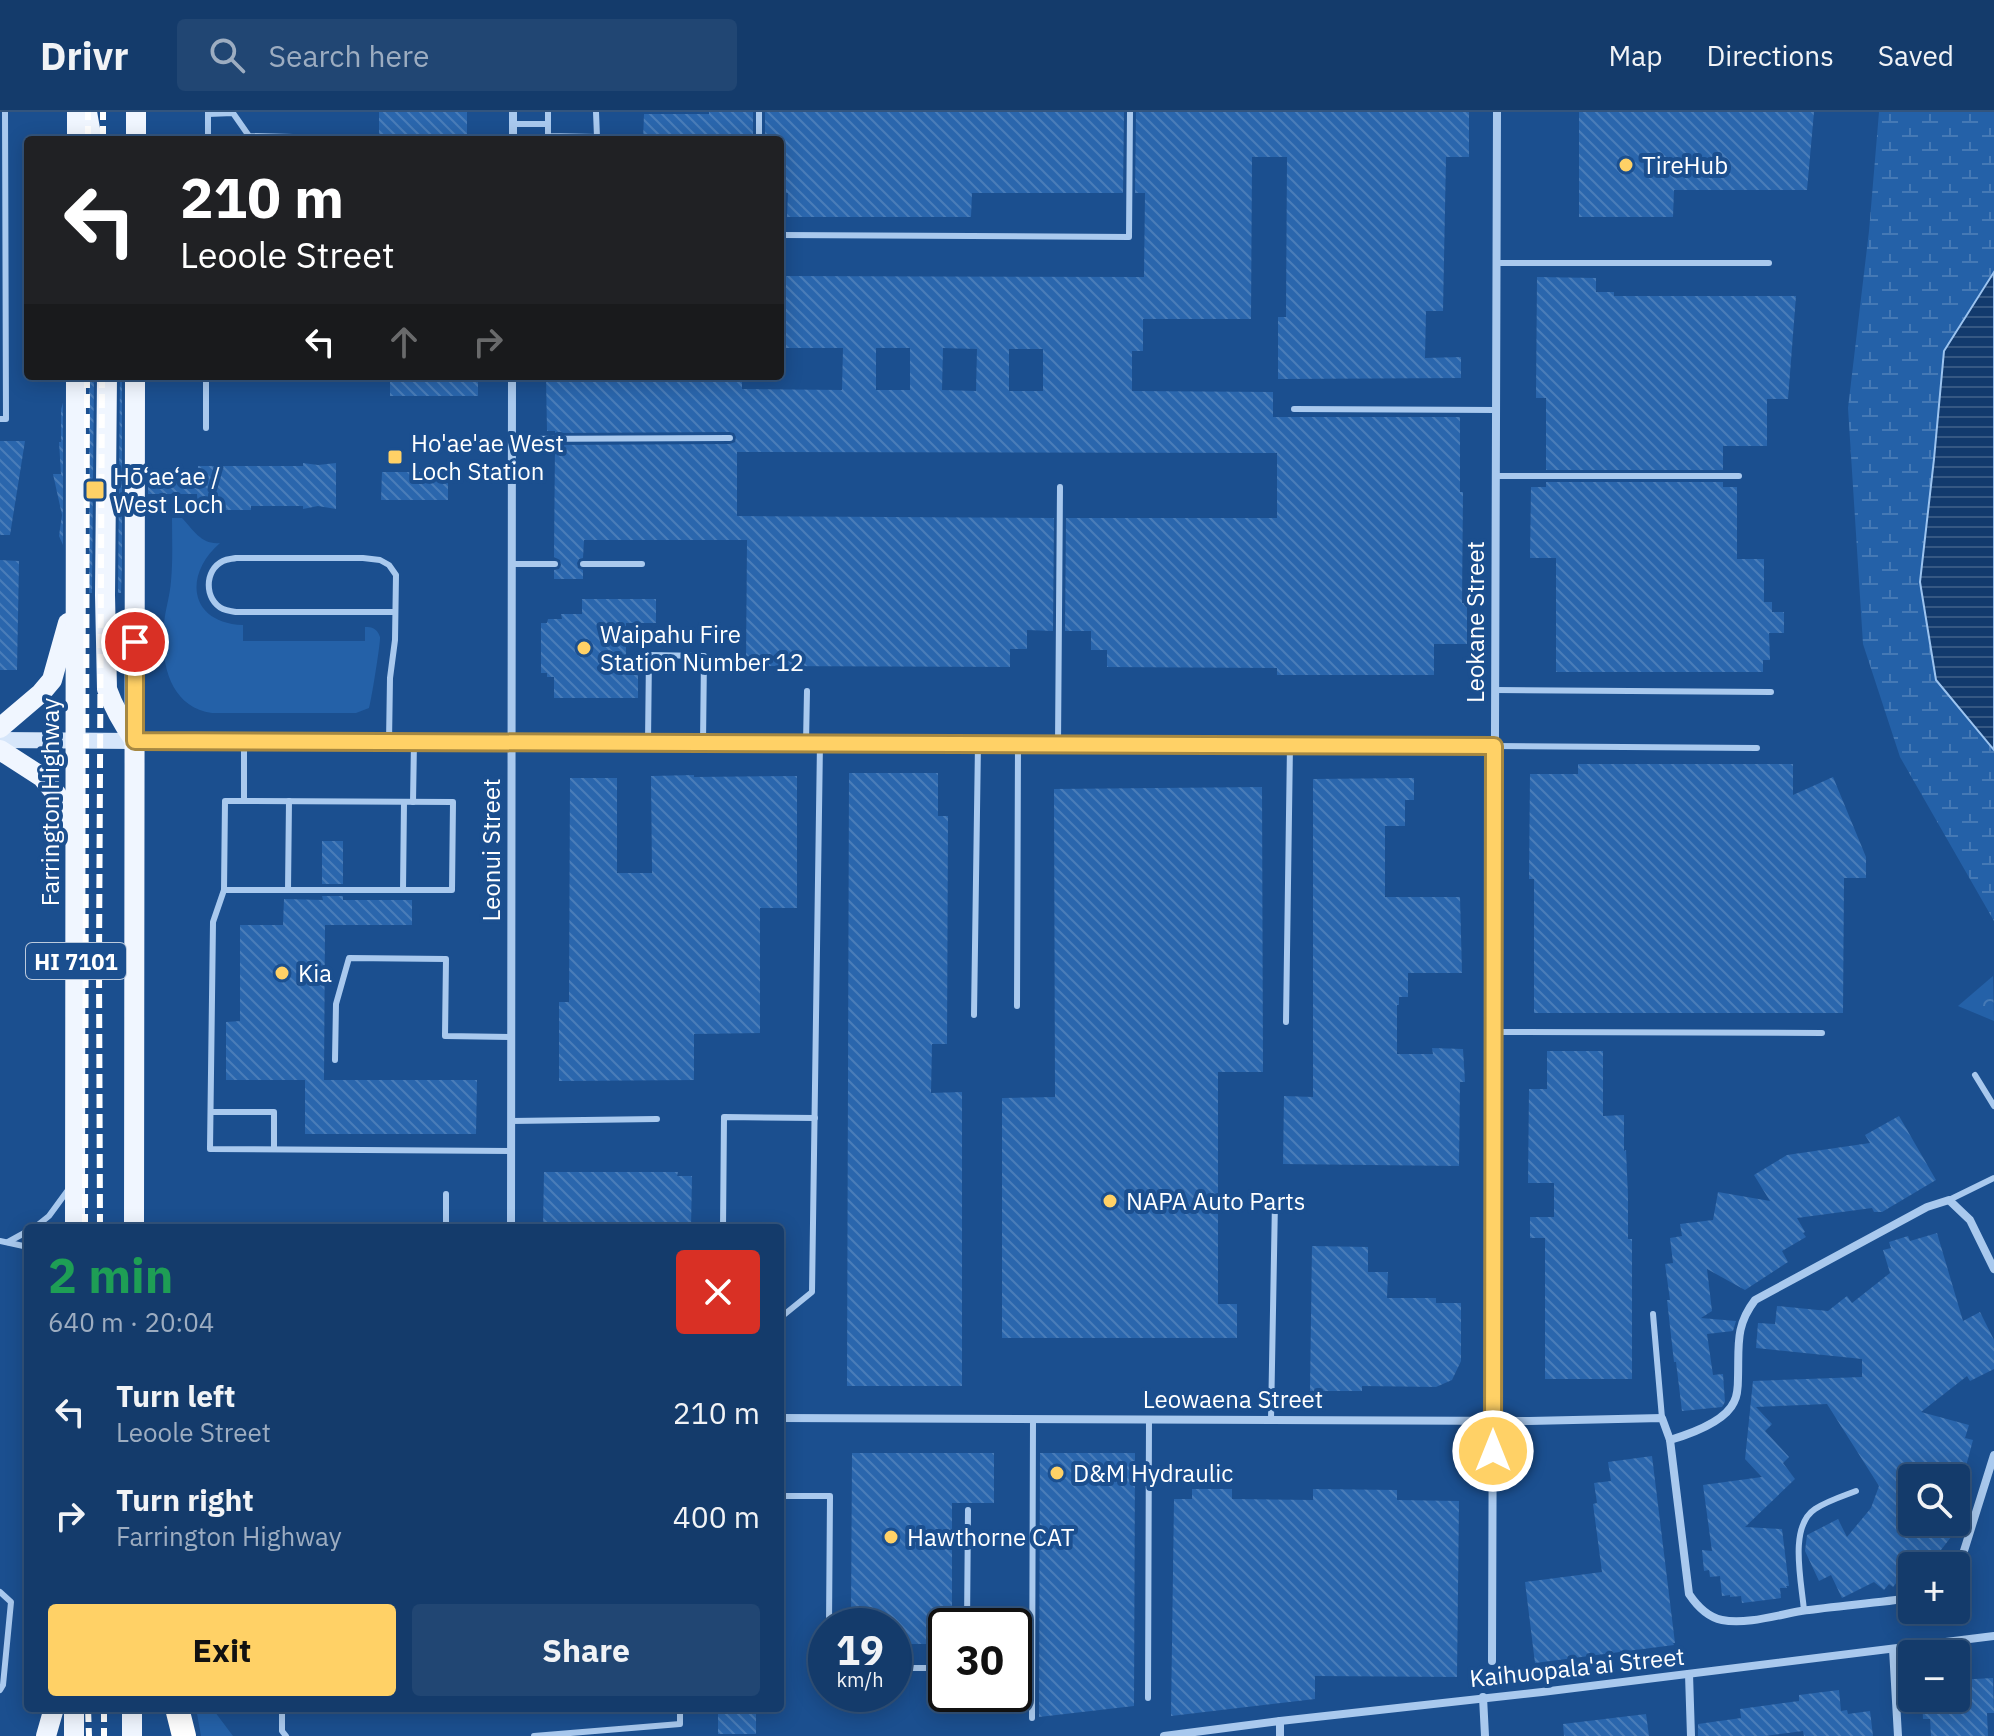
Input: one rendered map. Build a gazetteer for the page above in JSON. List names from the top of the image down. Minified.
{"streets":{"main road":["Farrington Highway","HI 7101"],"street":["Leokane Street","Leonui Street","Leowaena Street","Kaihuopala'ai Street"]},"crossings":[["Leokane Street","Leowaena Street"]],"places":{"other":["TireHub","Waipahu Fire Station Number 12","Kia","NAPA Auto Parts","D&M Hydraulic","Hawthorne CAT"],"transit":["Ho'ae'ae West Loch Station","Hō‘ae‘ae / West Loch"]},"page":{"header":"Drivr","search":"Search here","nav":["Map","Directions","Saved"],"turn":["210 m","Leoole Street"],"heading":["2 min","640 m · 20:04"],"list":[{"name":"Turn left","note":"Leoole Street","value":"210 m"},{"name":"Turn right","note":"Farrington Highway","value":"400 m"}],"map_buttons":["+","−"],"buttons":["Exit","Share"],"speed":"19 km/h","limit":"30"}}
